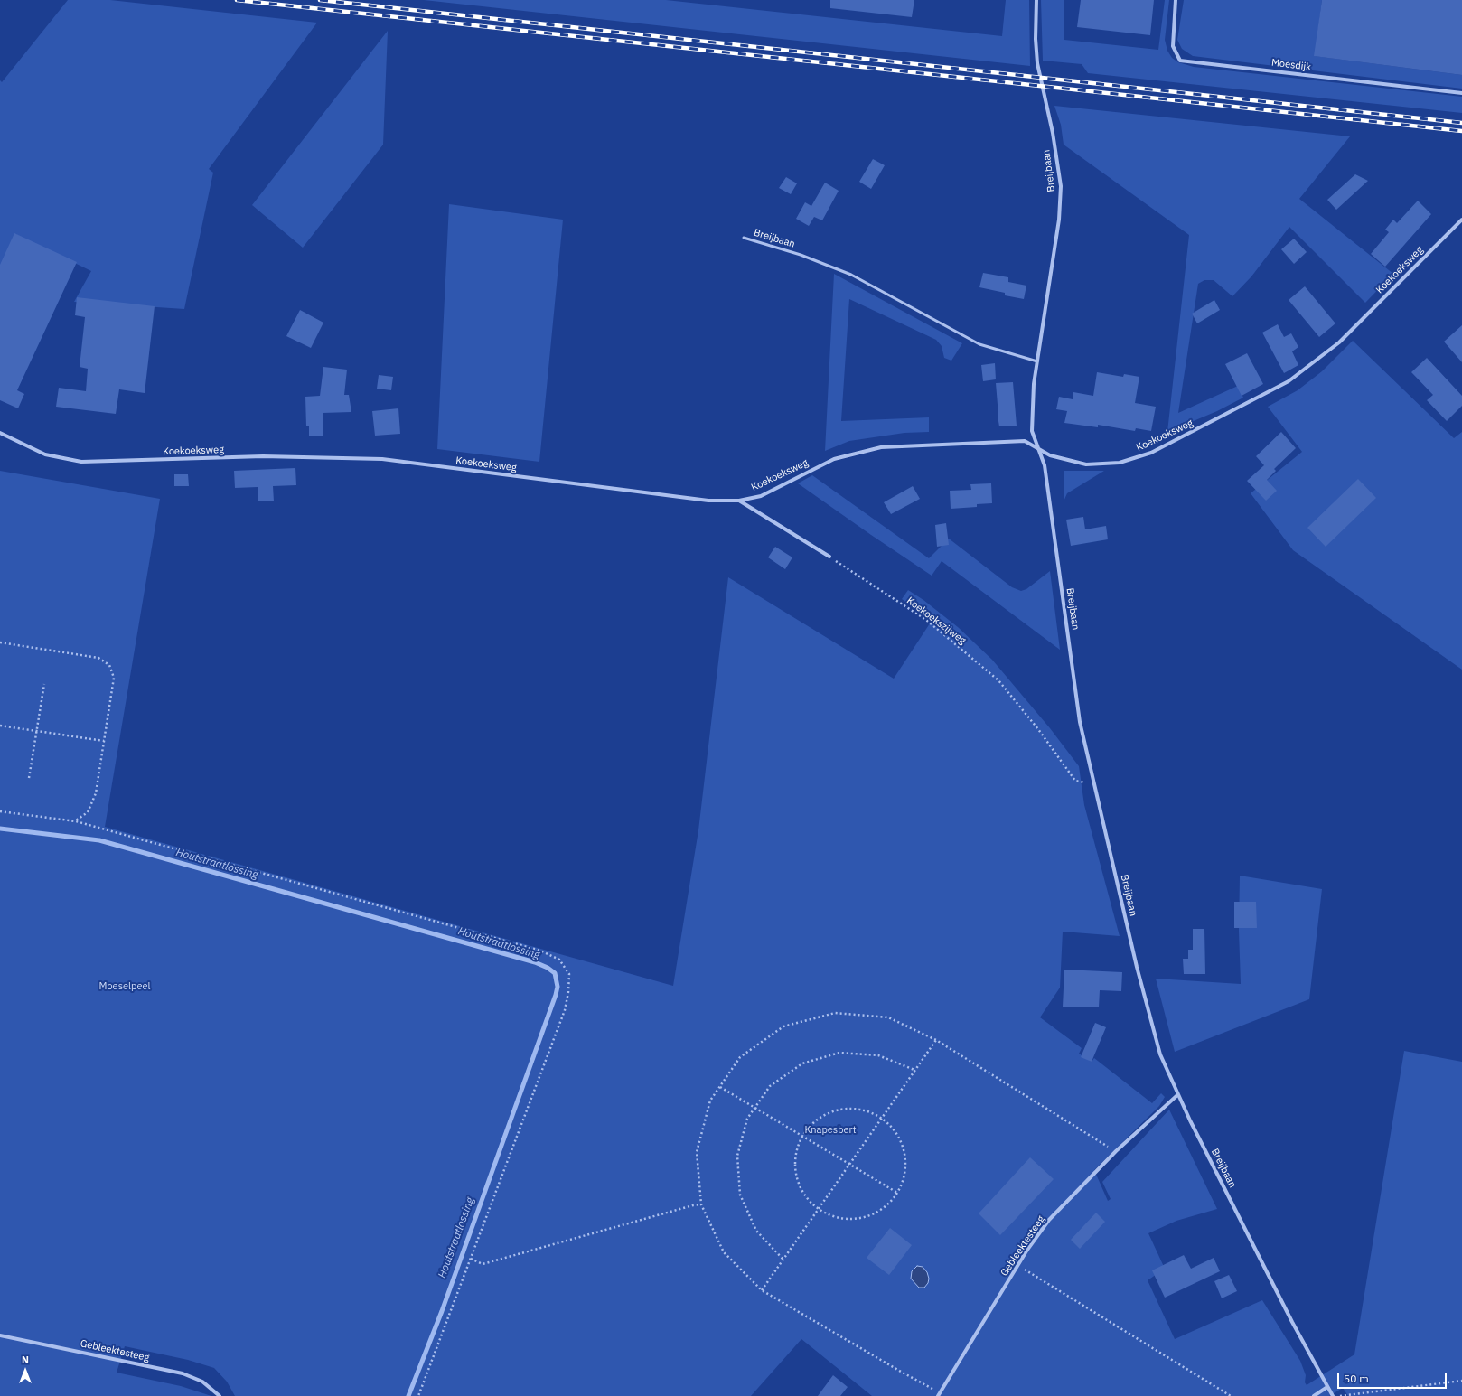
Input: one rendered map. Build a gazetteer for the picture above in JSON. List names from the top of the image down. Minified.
{"streets":{"street":["Moesdijk","Breijbaan","Koekoeksweg","Gebleektesteeg"],"path":["Koekoekszijweg"]},"crossings":[["Breijbaan","Koekoeksweg"],["Breijbaan","Koekoekszijweg"],["Breijbaan","Gebleektesteeg"]],"water":["Houtstraatlossing"],"parks":["Moeselpeel","Knapesbert"],"scale_bar":"50 m","north":"top"}
